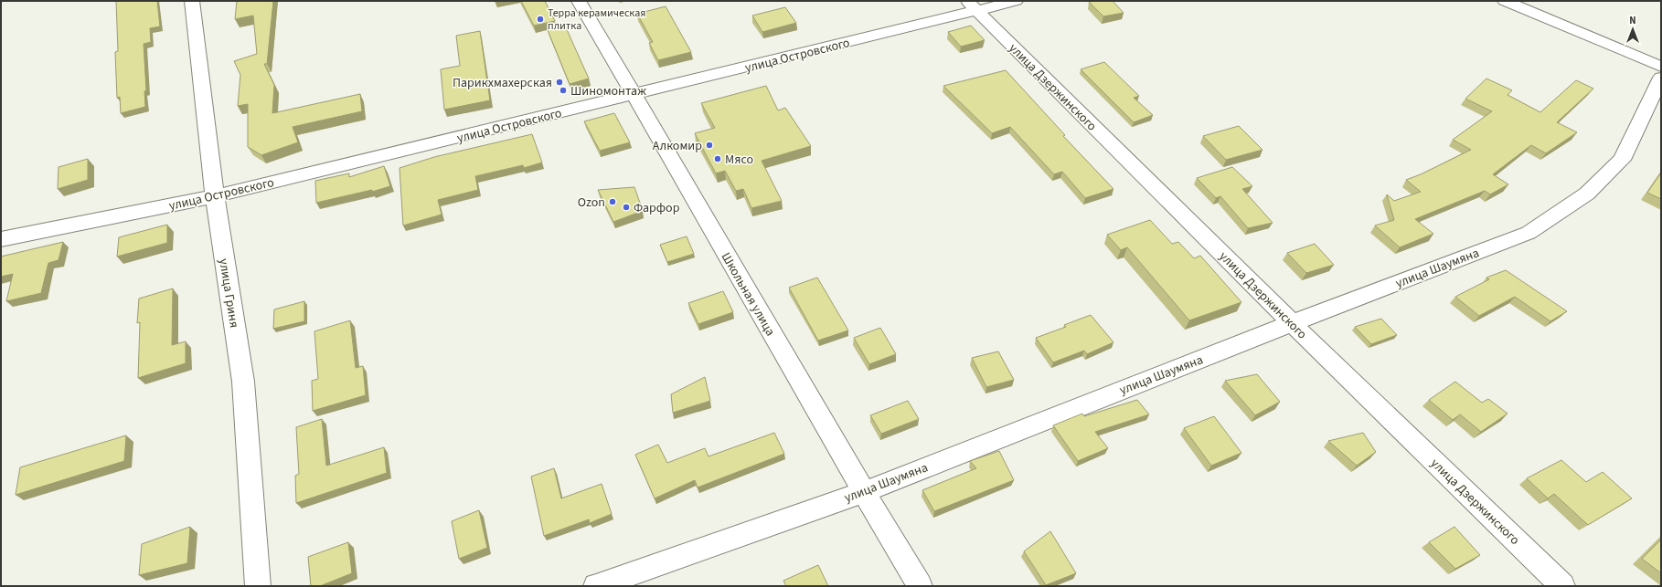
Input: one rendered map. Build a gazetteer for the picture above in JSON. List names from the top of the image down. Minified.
{"streets":{"street":["улица Островского","улица Дзержинского","улица Шаумяна","улица Гриня","Школьная улица"]},"crossings":[["улица Островского","улица Дзержинского"],["улица Островского","улица Гриня"],["улица Островского","Школьная улица"],["улица Дзержинского","улица Шаумяна"],["улица Шаумяна","Школьная улица"]],"places":["Терра керамическая плитка","Парикхмахерская","Шиномонтаж","Алкомир","Мясо","Ozon","Фарфор"],"north":"top"}
